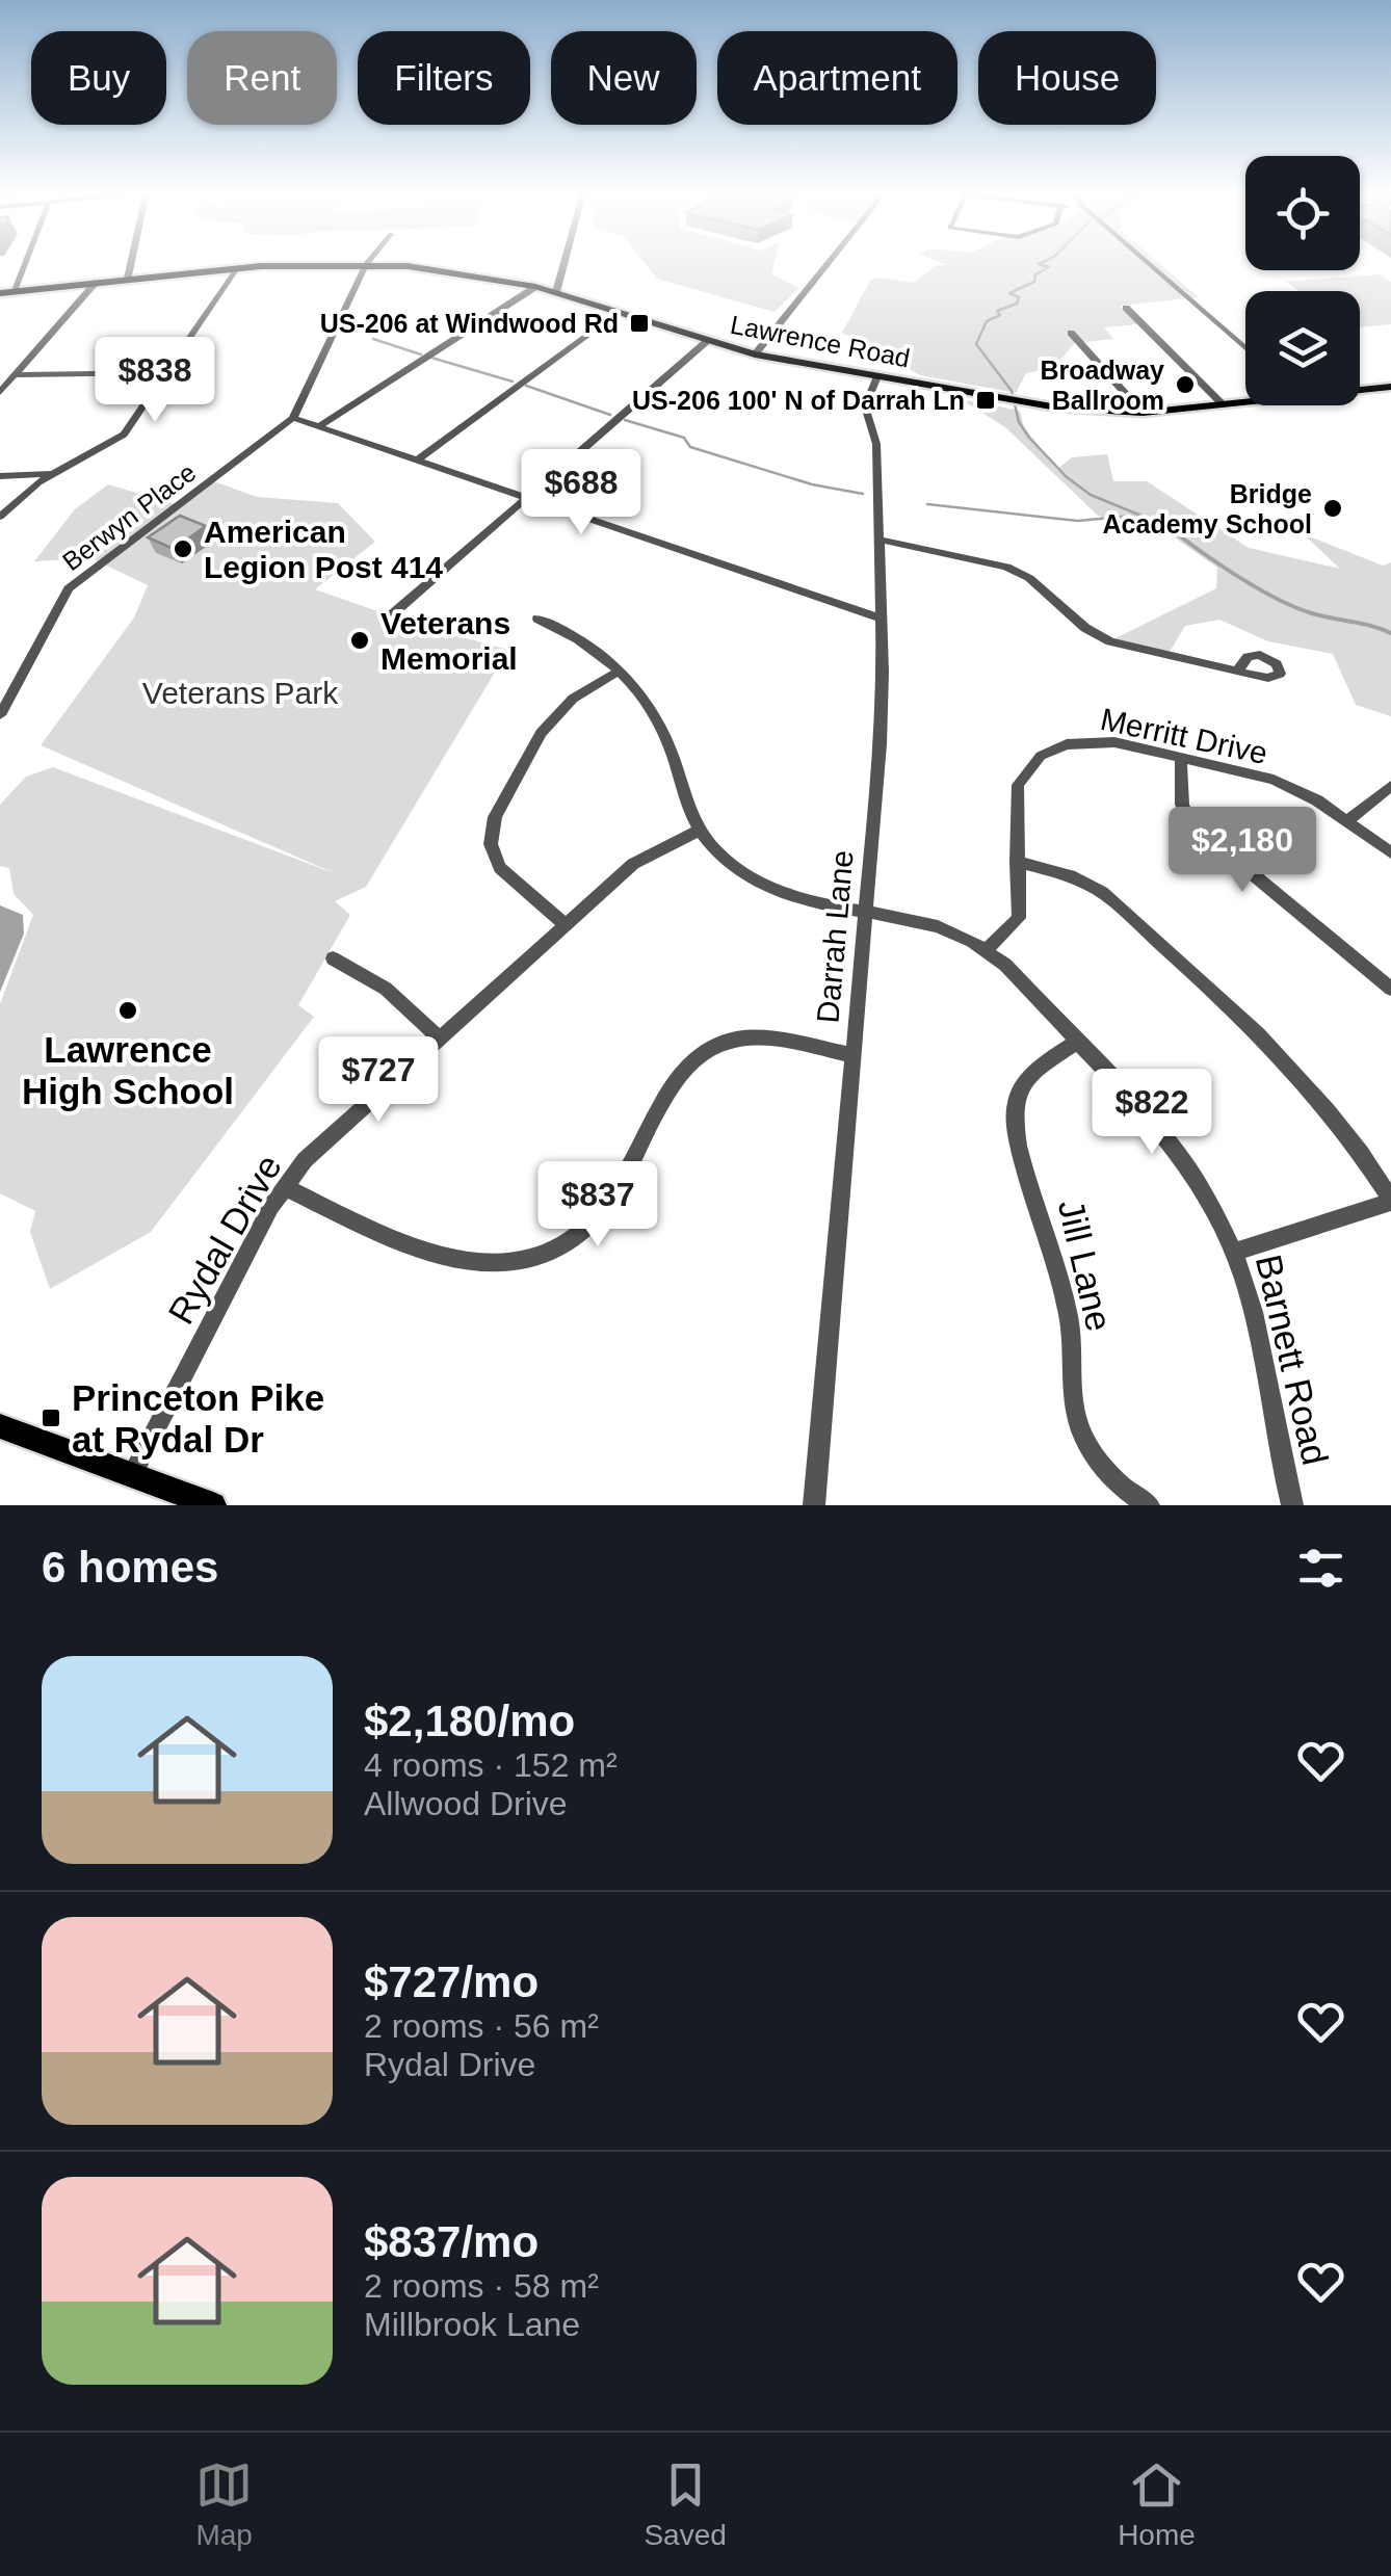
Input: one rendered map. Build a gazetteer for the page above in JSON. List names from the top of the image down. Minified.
{"streets":{"main road":["Lawrence Road"],"street":["Berwyn Place","Merritt Drive","Darrah Lane","Rydal Drive","Jill Lane","Barnett Road"]},"crossings":[["Lawrence Road","Berwyn Place"],["Lawrence Road","Darrah Lane"],["Merritt Drive","Barnett Road"],["Darrah Lane","Barnett Road"],["Rydal Drive","Barnett Road"],["Jill Lane","Barnett Road"]],"parks":["Veterans Park"],"places":{"transit":["US-206 at Windwood Rd","US-206 100' N of Darrah Ln","Princeton Pike at Rydal Dr"],"other":["Broadway Ballroom","Bridge Academy School","American Legion Post 414","Veterans Memorial","Lawrence High School"]},"page":{"chip":["Buy","Rent","Filters","New","Apartment","House"],"price":["$838","$688","$2,180","$727","$822","$837"],"heading":"6 homes","list":[{"name":"$2,180/mo","note":"4 rooms · 152 m² · Allwood Drive"},{"name":"$727/mo","note":"2 rooms · 56 m² · Rydal Drive"},{"name":"$837/mo","note":"2 rooms · 58 m² · Millbrook Lane"}],"tabs":["Map","Saved","Home"]}}
